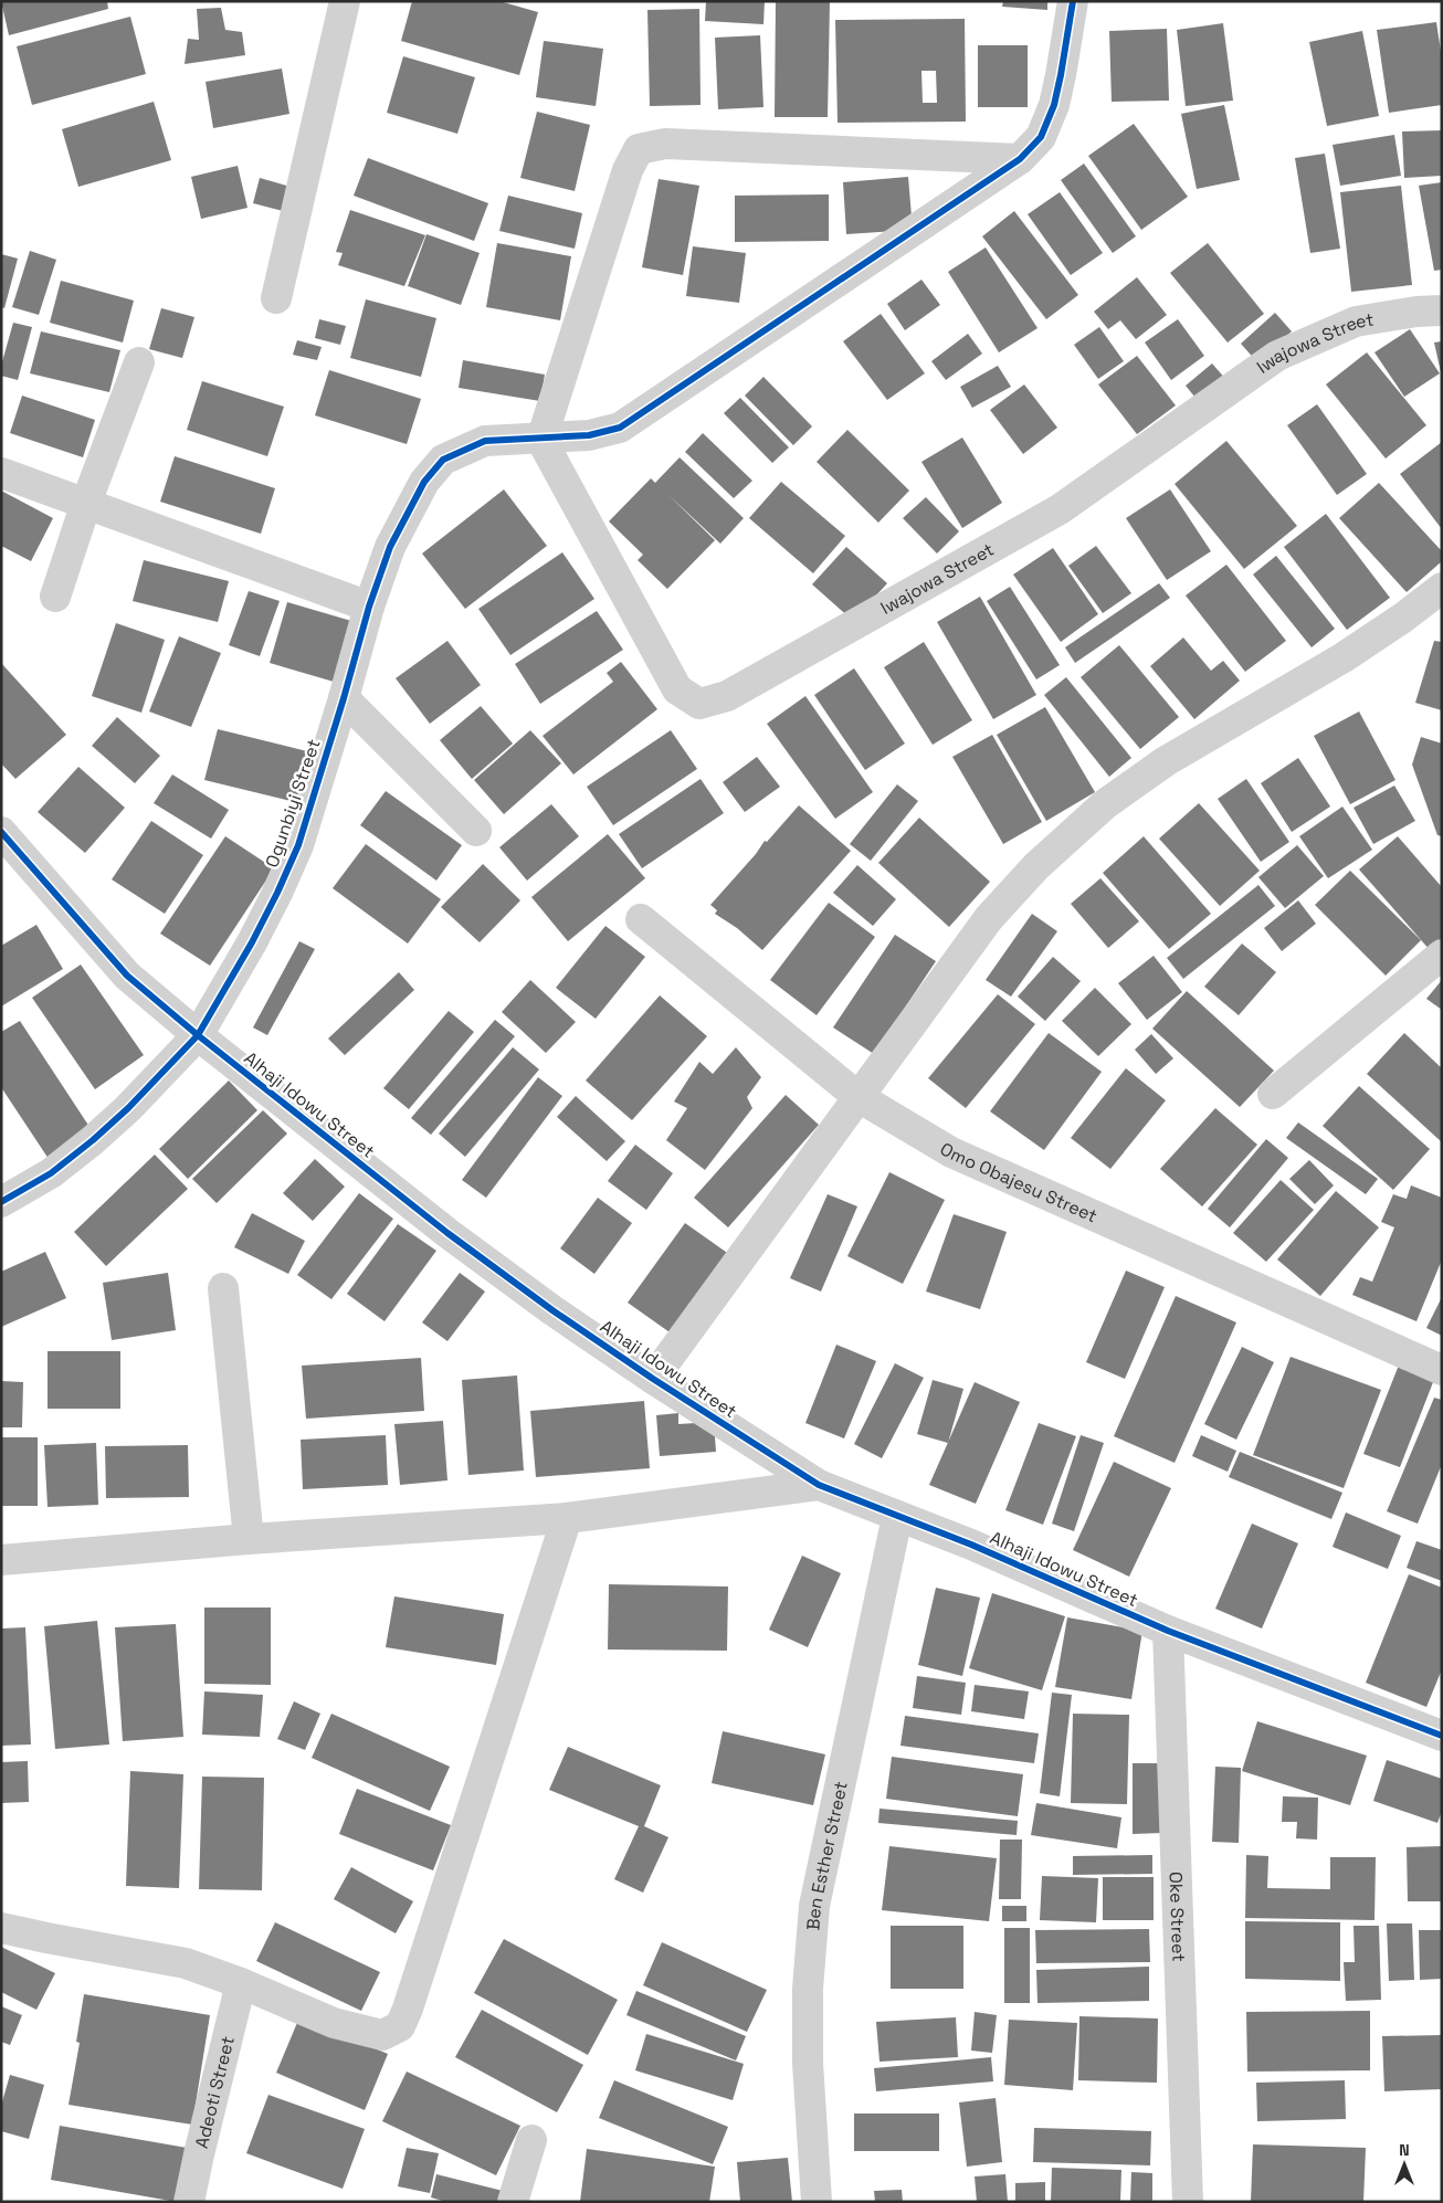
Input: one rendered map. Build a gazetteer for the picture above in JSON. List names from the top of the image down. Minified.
{"streets":{"street":["Iwajowa Street","Ogunbiyi Street","Alhaji Idowu Street","Omo Obajesu Street","Ben Esther Street","Oke Street","Adeoti Street"]},"crossings":[["Iwajowa Street","Ogunbiyi Street"],["Ogunbiyi Street","Alhaji Idowu Street"],["Alhaji Idowu Street","Ben Esther Street"],["Alhaji Idowu Street","Oke Street"]],"north":"top"}
